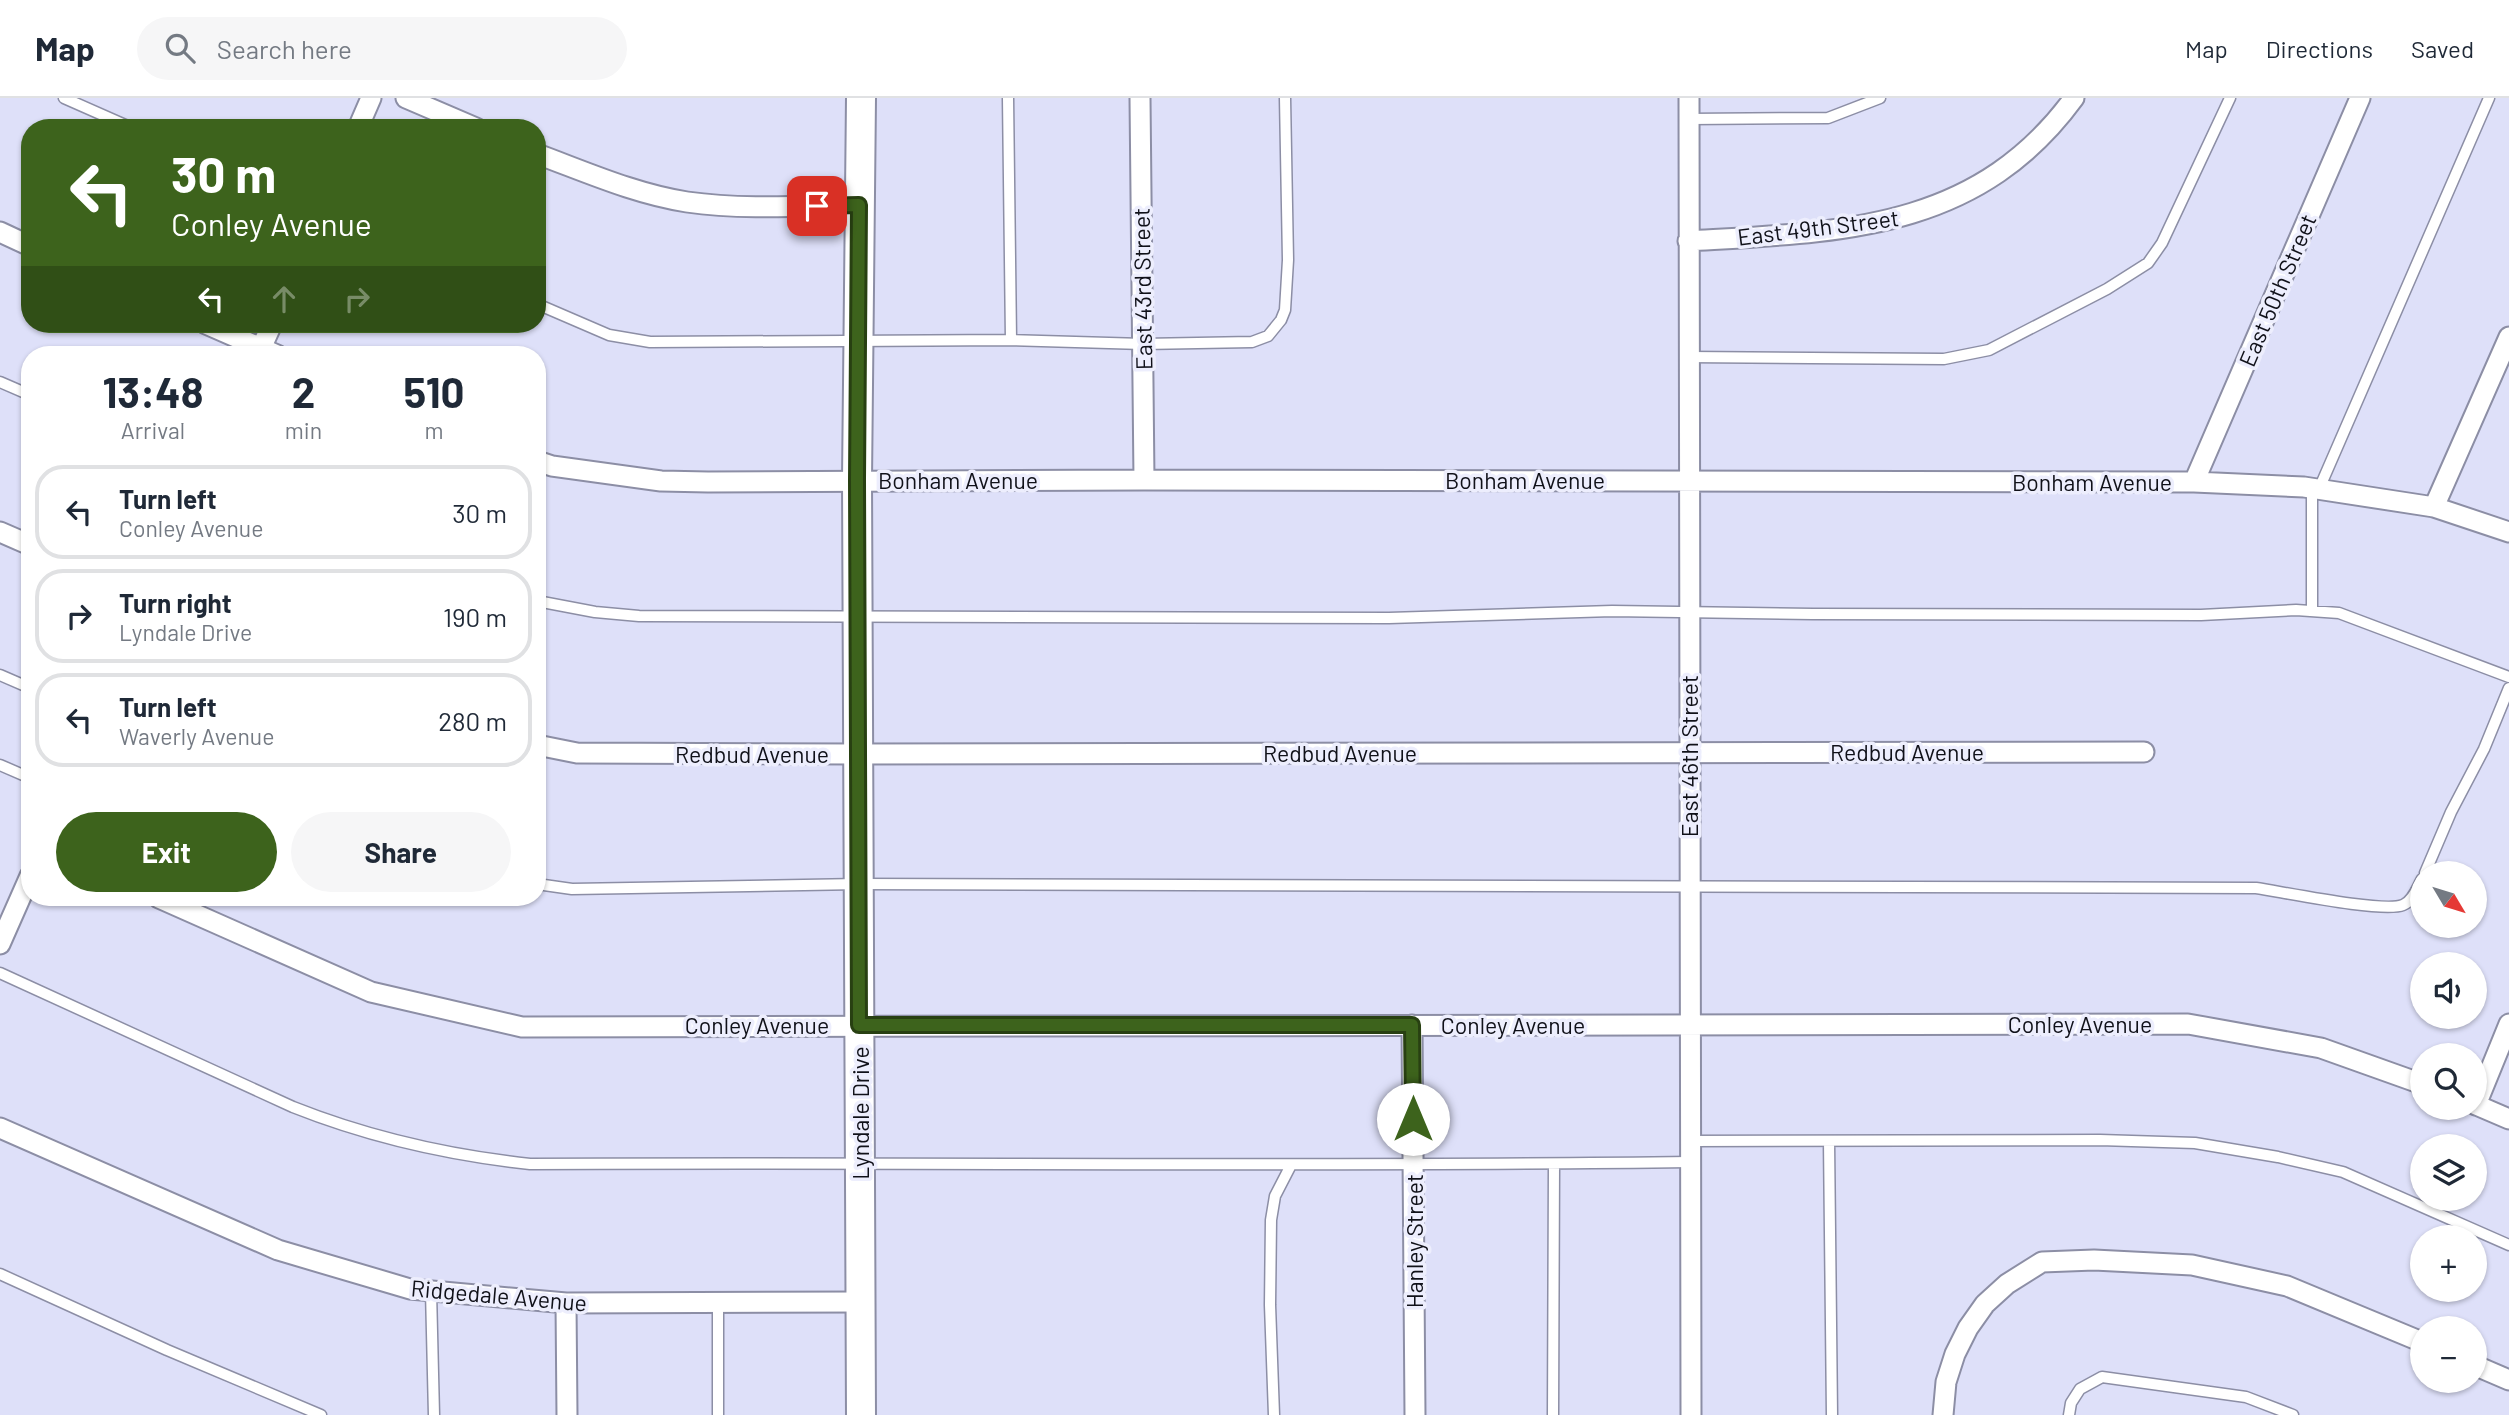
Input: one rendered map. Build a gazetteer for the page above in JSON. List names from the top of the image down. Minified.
{"streets":{"street":["East 49th Street","East 43rd Street","East 50th Street","Bonham Avenue","Redbud Avenue","East 46th Street","Conley Avenue","Lyndale Drive","Hanley Street","Ridgedale Avenue"]},"crossings":[["East 49th Street","East 46th Street"],["East 43rd Street","Bonham Avenue"],["East 50th Street","Bonham Avenue"],["Bonham Avenue","East 46th Street"],["Bonham Avenue","Lyndale Drive"],["Redbud Avenue","East 46th Street"],["Redbud Avenue","Lyndale Drive"],["East 46th Street","Conley Avenue"],["Conley Avenue","Lyndale Drive"],["Conley Avenue","Hanley Street"],["Lyndale Drive","Ridgedale Avenue"]],"north":"bottom right","page":{"header":"Map","search":"Search here","nav":["Map","Directions","Saved"],"turn":["30 m","Conley Avenue"],"eta":["13:48","Arrival","2","min","510","m"],"list":[{"name":"Turn left","note":"Conley Avenue","value":"30 m"},{"name":"Turn right","note":"Lyndale Drive","value":"190 m"},{"name":"Turn left","note":"Waverly Avenue","value":"280 m"}],"buttons":["Exit","Share"],"map_buttons":["+","−"]}}
